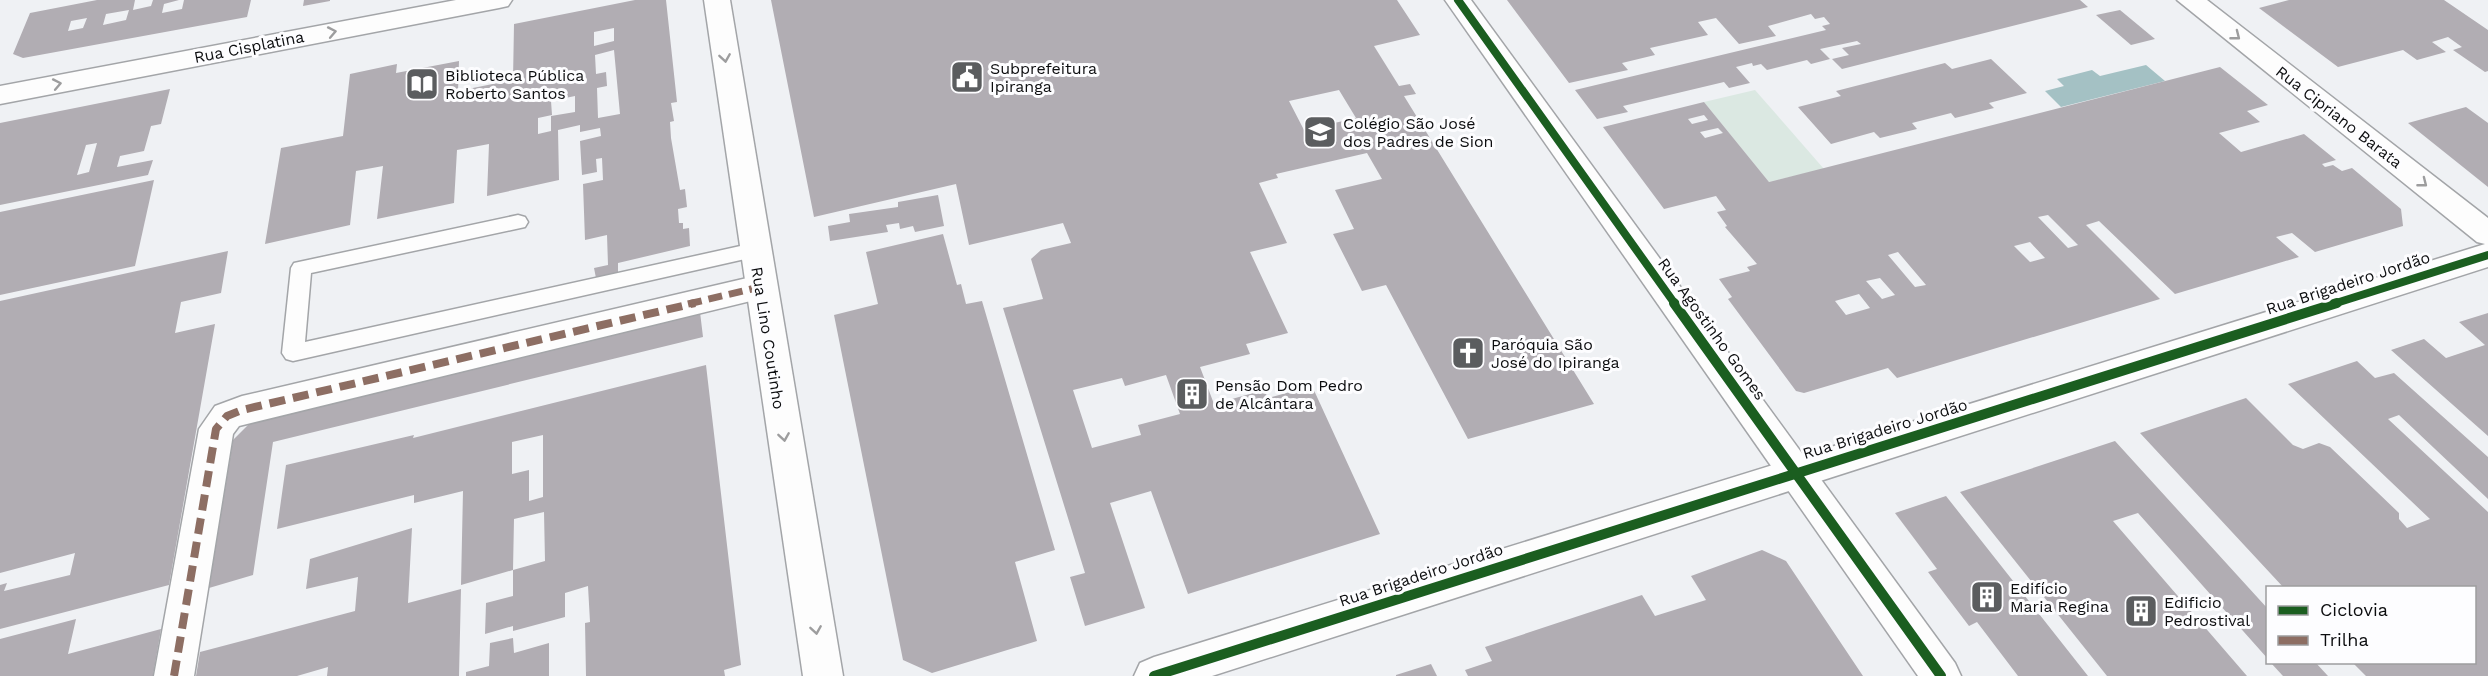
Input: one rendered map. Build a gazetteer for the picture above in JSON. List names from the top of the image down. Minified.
{"streets":{"street":["Rua Cisplatina","Rua Cipriano Barata","Rua Brigadeiro Jordão","Rua Agostinho Gomes","Rua Lino Coutinho"]},"crossings":[["Rua Brigadeiro Jordão","Rua Agostinho Gomes"]],"one_way":["Rua Cisplatina","Rua Cipriano Barata","Rua Lino Coutinho"],"places":{"public building":["Subprefeitura Ipiranga"],"library":["Biblioteca Pública Roberto Santos"],"school or university":["Colégio São José dos Padres de Sion"],"church":["Paróquia São José do Ipiranga"],"building":["Pensão Dom Pedro de Alcântara","Edifício Maria Regina","Edificio Pedrostival"]},"legend":["Ciclovia","Trilha"]}
